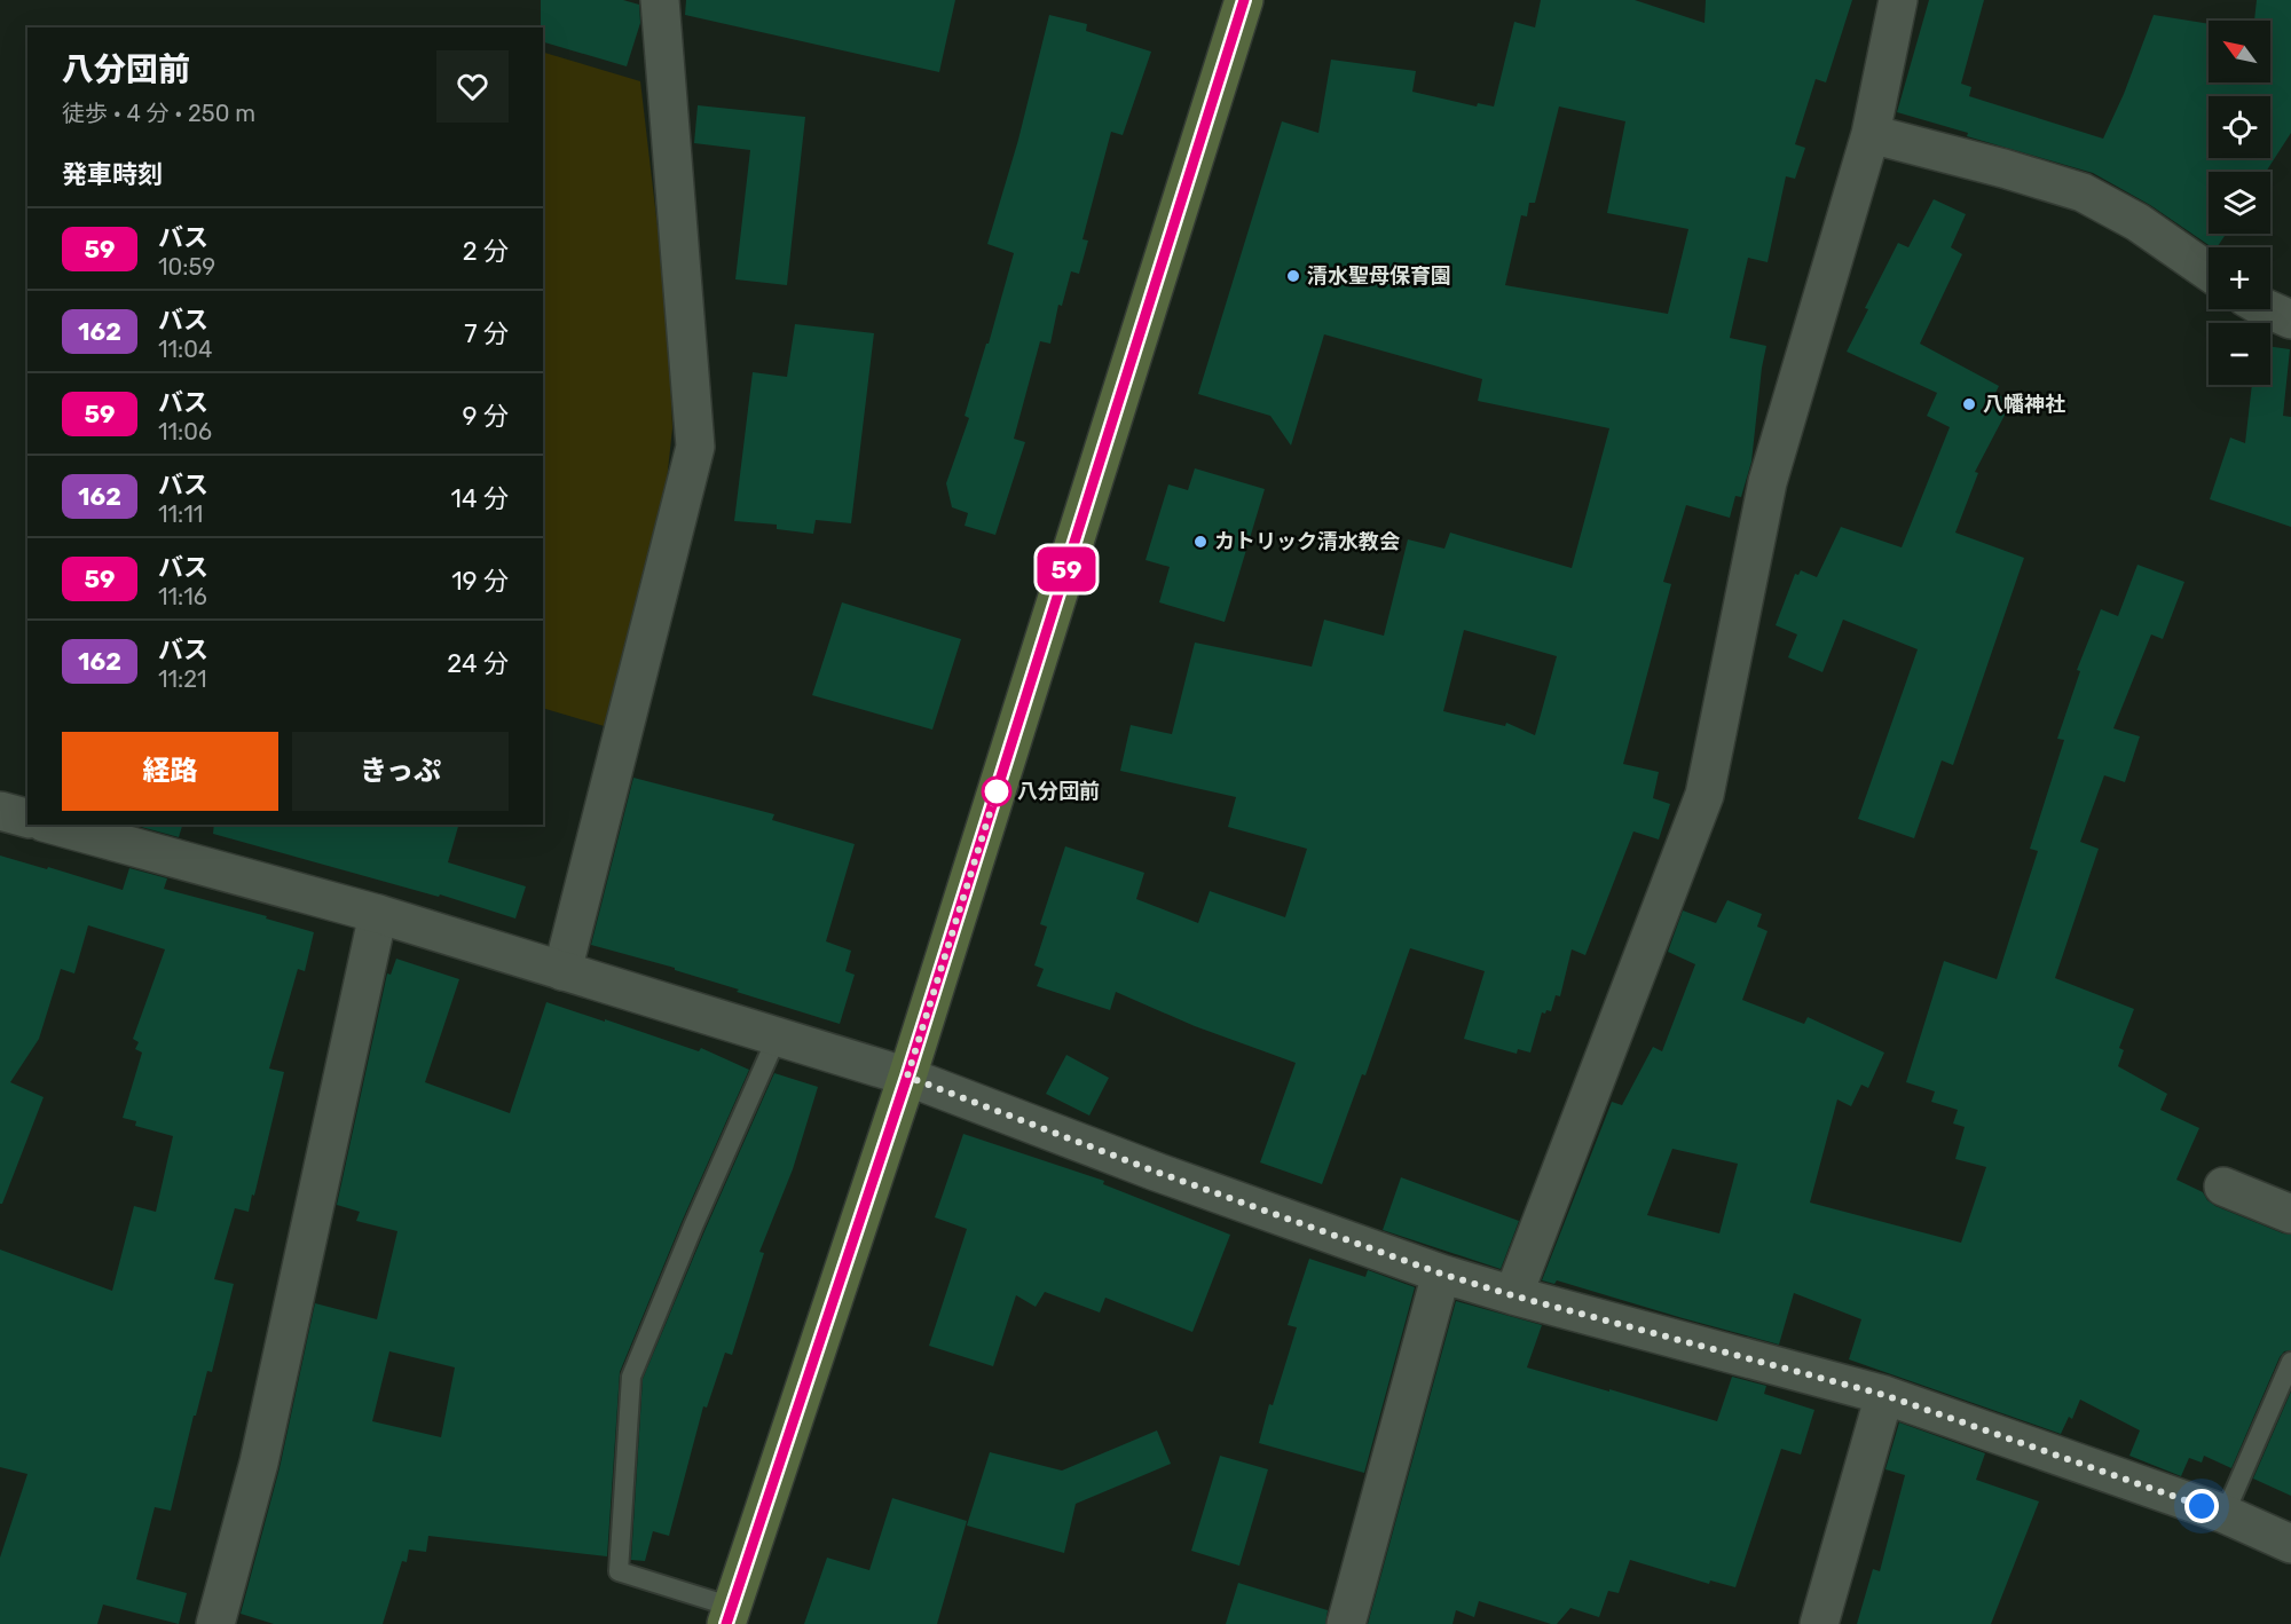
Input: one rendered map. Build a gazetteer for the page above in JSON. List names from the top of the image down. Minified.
{"places":["清水聖母保育園","八幡神社","カトリック清水教会","八分団前"],"lines":["bus line 59"],"north":"top left","page":{"on_map":"59","map_buttons":["+","−"],"heading":[["八分団前","徒歩 · 4 分 · 250 m"],"発車時刻"],"list":[{"mark":"59","name":"バス","note":"10:59","value":"2 分"},{"mark":"162","name":"バス","note":"11:04","value":"7 分"},{"mark":"59","name":"バス","note":"11:06","value":"9 分"},{"mark":"162","name":"バス","note":"11:11","value":"14 分"},{"mark":"59","name":"バス","note":"11:16","value":"19 分"},{"mark":"162","name":"バス","note":"11:21","value":"24 分"}],"buttons":["経路","きっぷ"]}}
